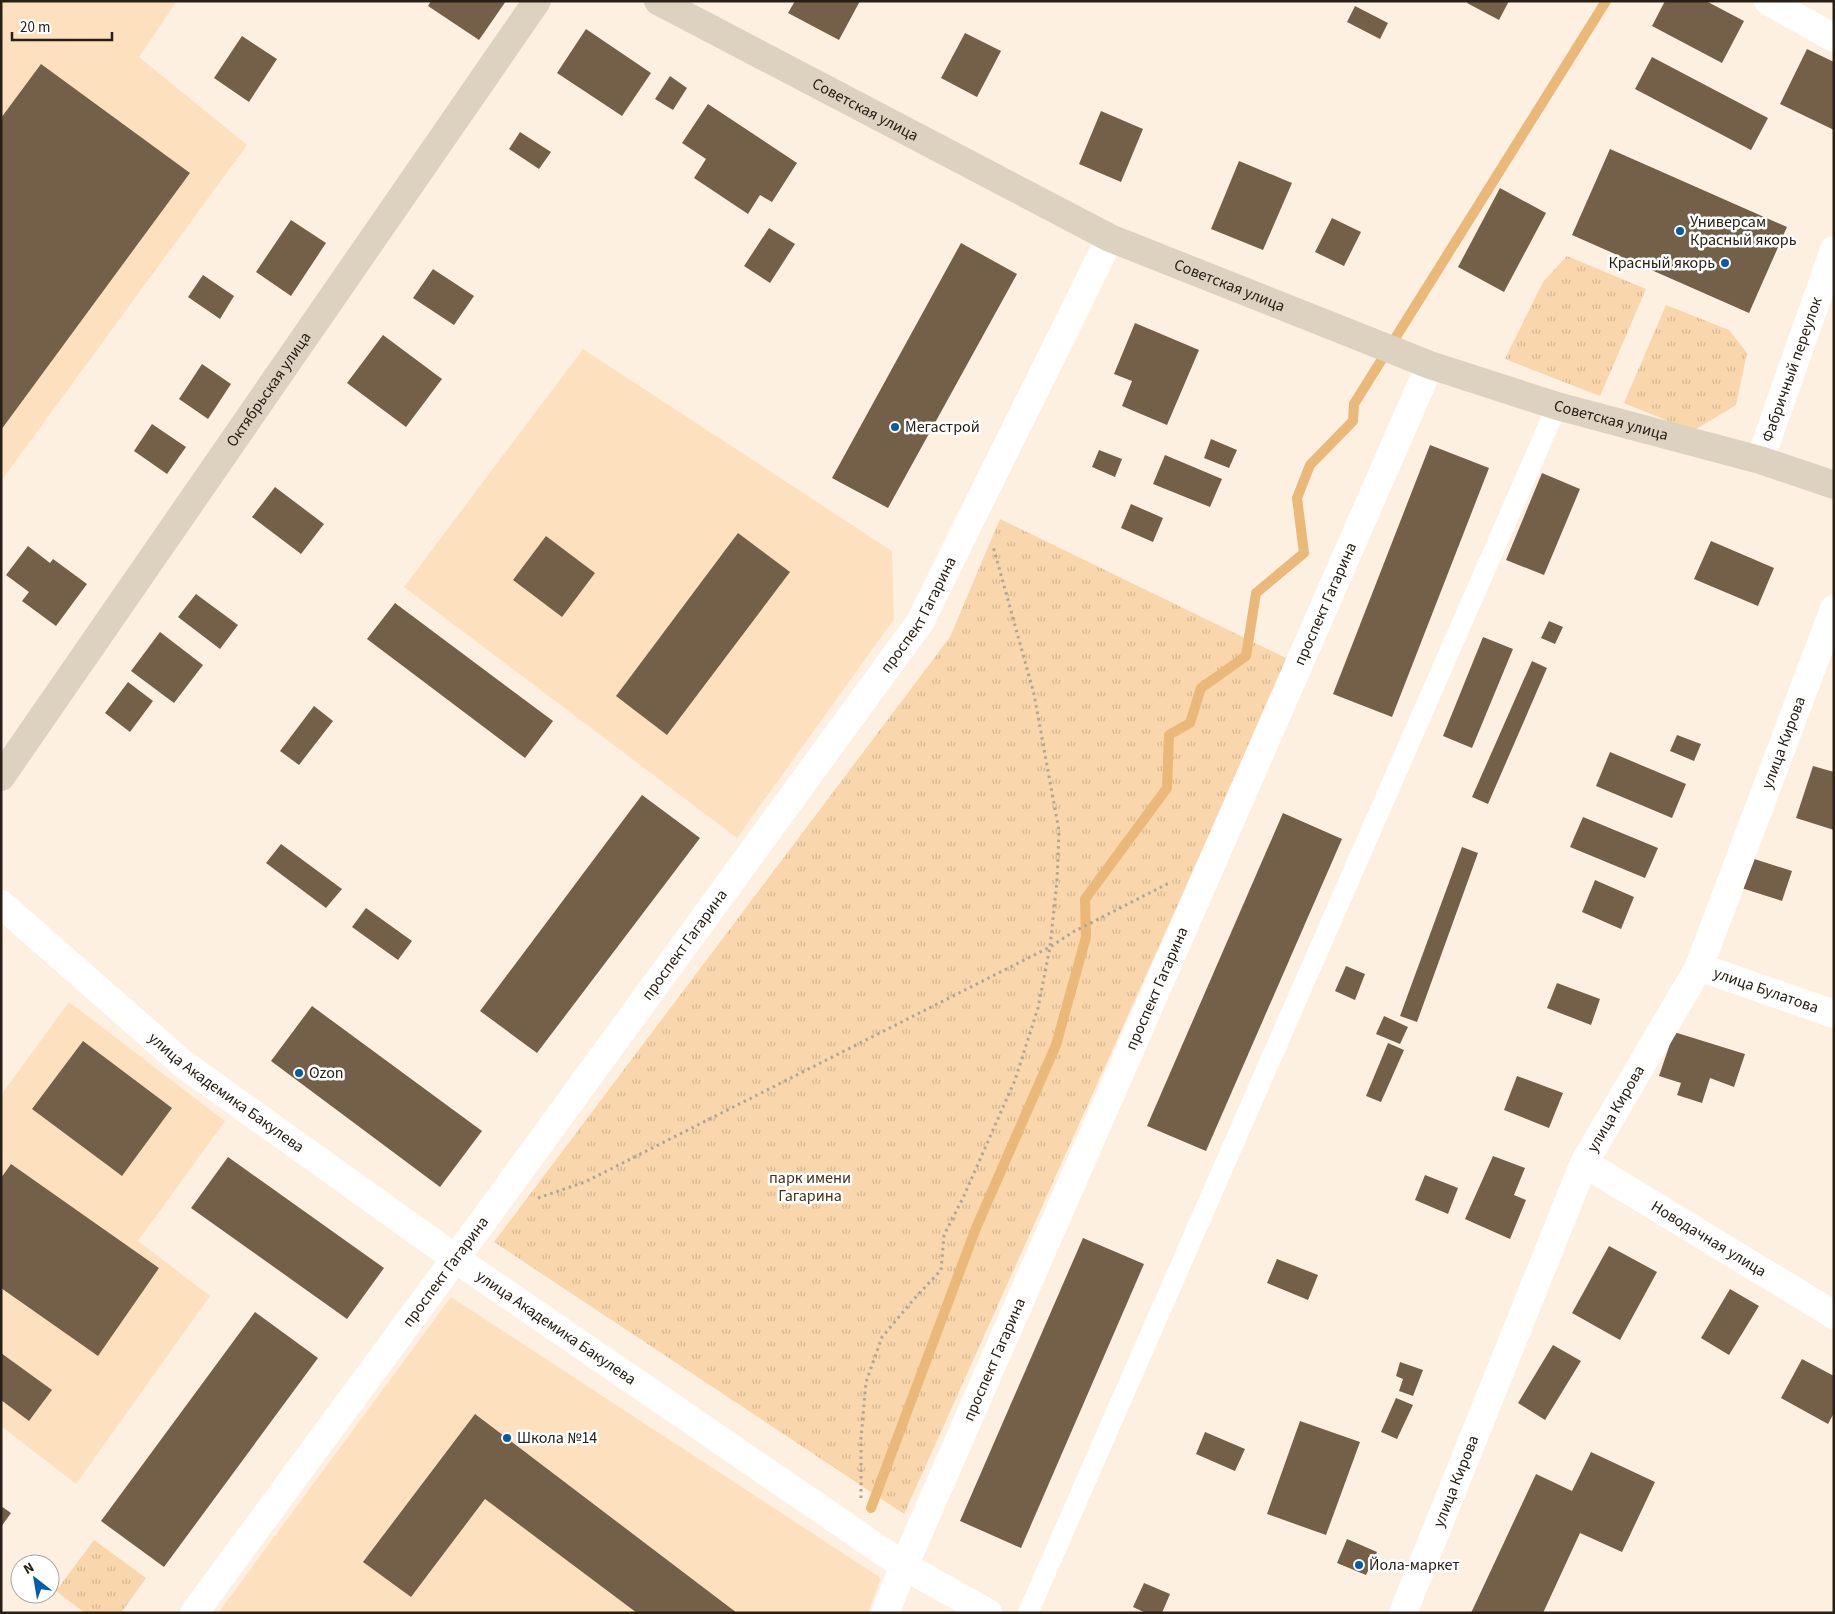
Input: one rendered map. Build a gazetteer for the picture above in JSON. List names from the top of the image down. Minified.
{"streets":{"street":["Советская улица","Фабричный переулок","Октябрьская улица","проспект Гагарина","улица Кирова","улица Булатова","улица Академика Бакулева","Новодачная улица"]},"crossings":[["Советская улица","Фабричный переулок"],["Советская улица","проспект Гагарина"],["проспект Гагарина","улица Академика Бакулева"],["улица Кирова","улица Булатова"],["улица Кирова","Новодачная улица"]],"parks":["парк имени Гагарина"],"places":["Универсам Красный якорь","Красный якорь","Мегастрой","Ozon","Школа №14","Йола-маркет"],"scale_bar":"20 m","north":"top left"}
